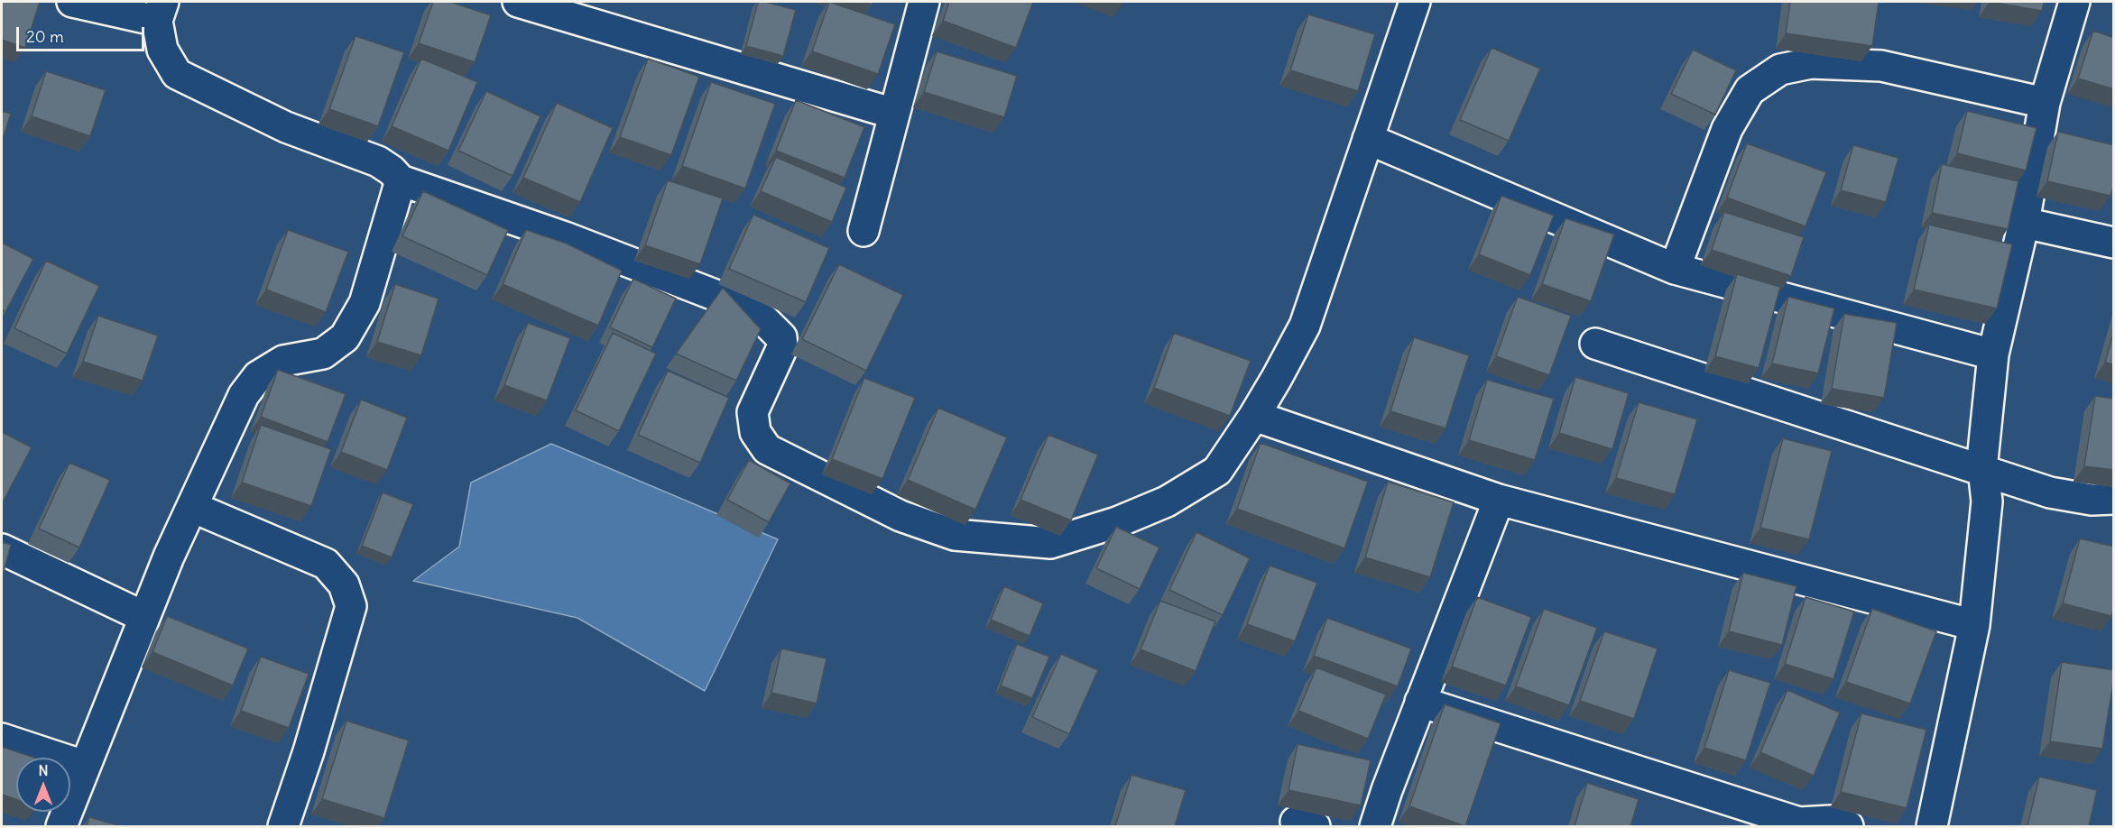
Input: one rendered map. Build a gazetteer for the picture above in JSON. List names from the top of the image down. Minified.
{"scale_bar":"20 m","north":"top"}
